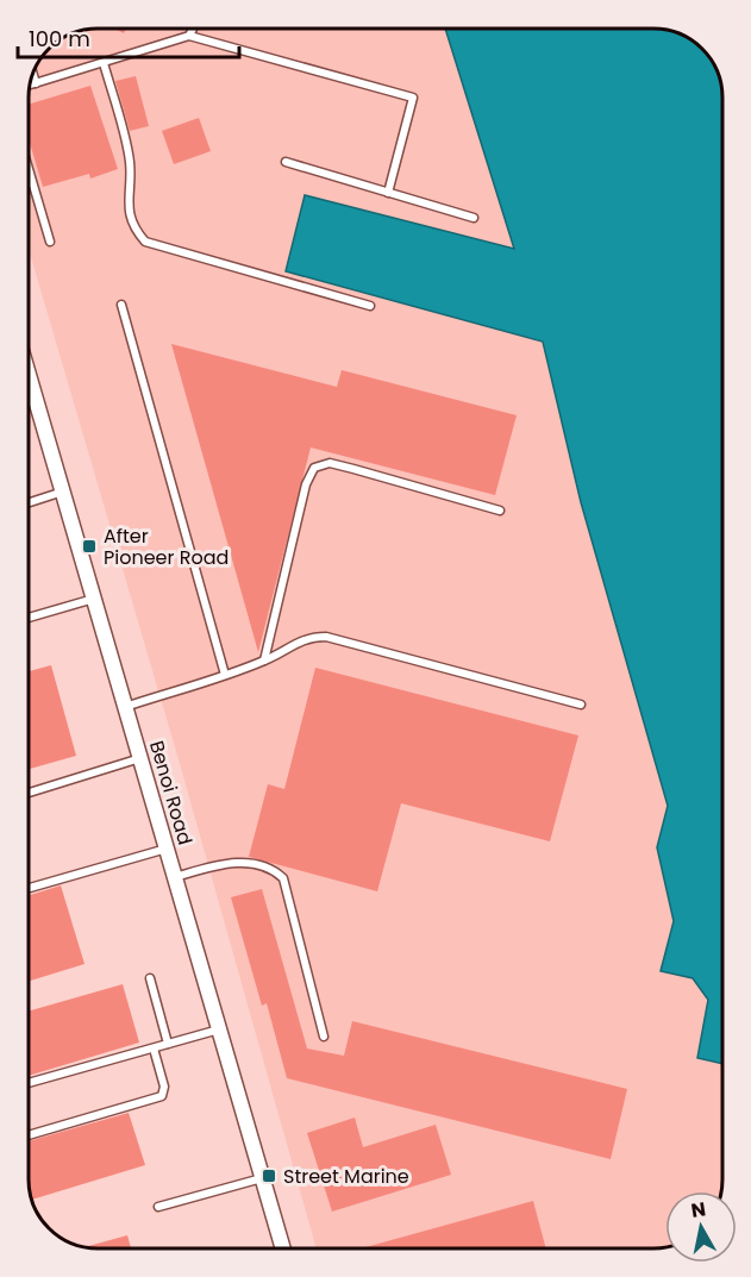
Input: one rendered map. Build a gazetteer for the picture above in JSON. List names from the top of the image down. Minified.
{"streets":{"street":["Benoi Road"]},"places":{"transit":["After Pioneer Road","Street Marine"]},"scale_bar":"100 m","north":"top"}
